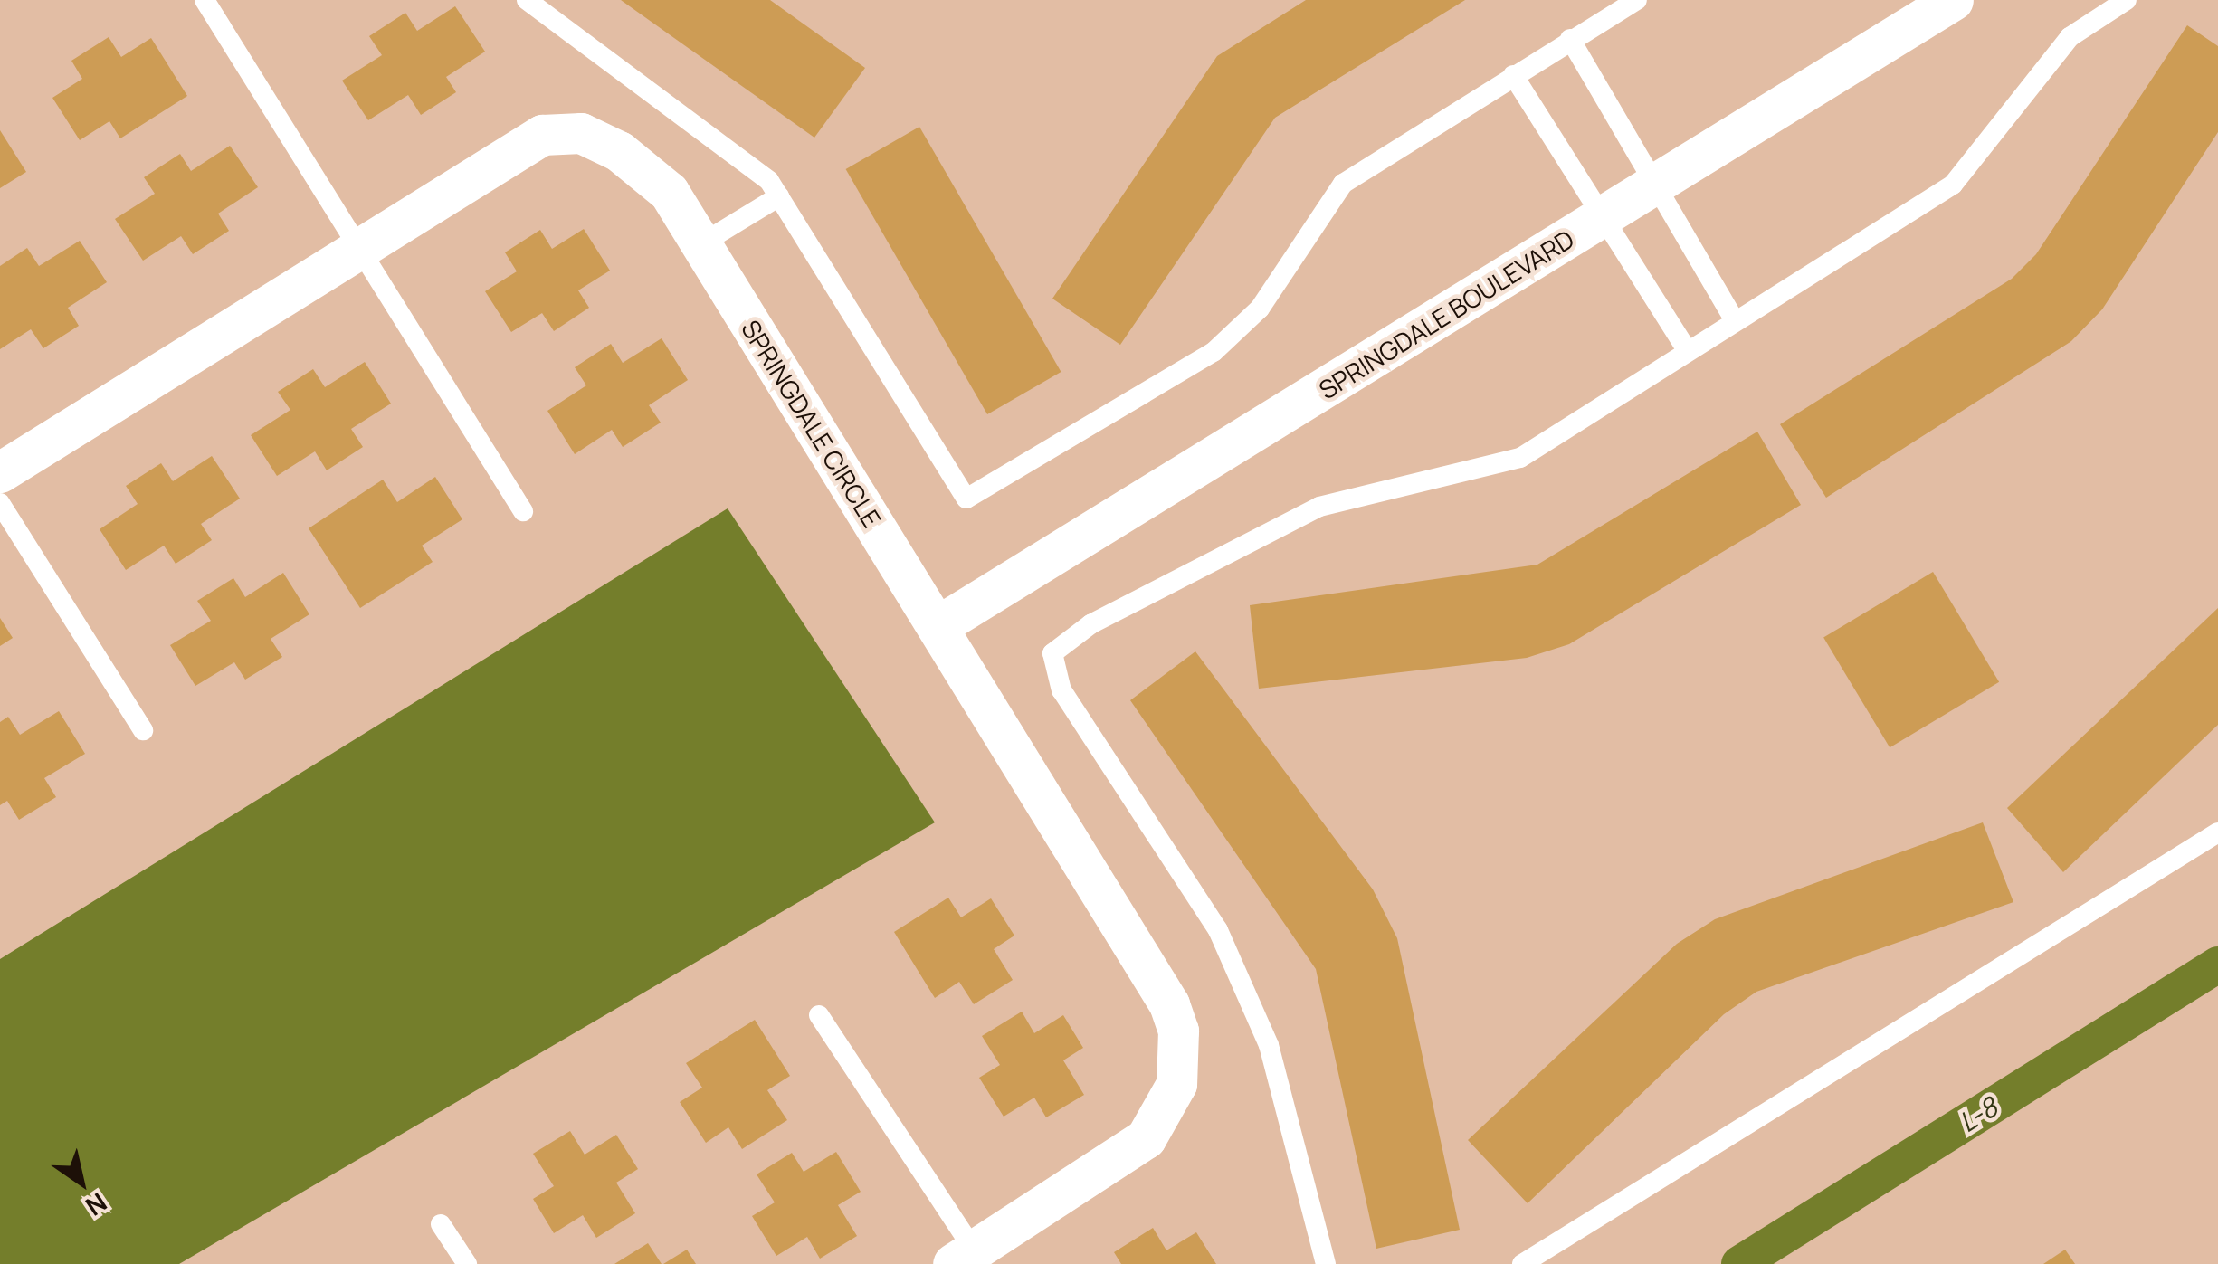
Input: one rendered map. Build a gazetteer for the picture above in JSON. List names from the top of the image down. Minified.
{"streets":{"street":["SPRINGDALE BOULEVARD","SPRINGDALE CIRCLE"]},"crossings":[["SPRINGDALE BOULEVARD","SPRINGDALE CIRCLE"]],"water":["L-8"],"north":"bottom right"}
